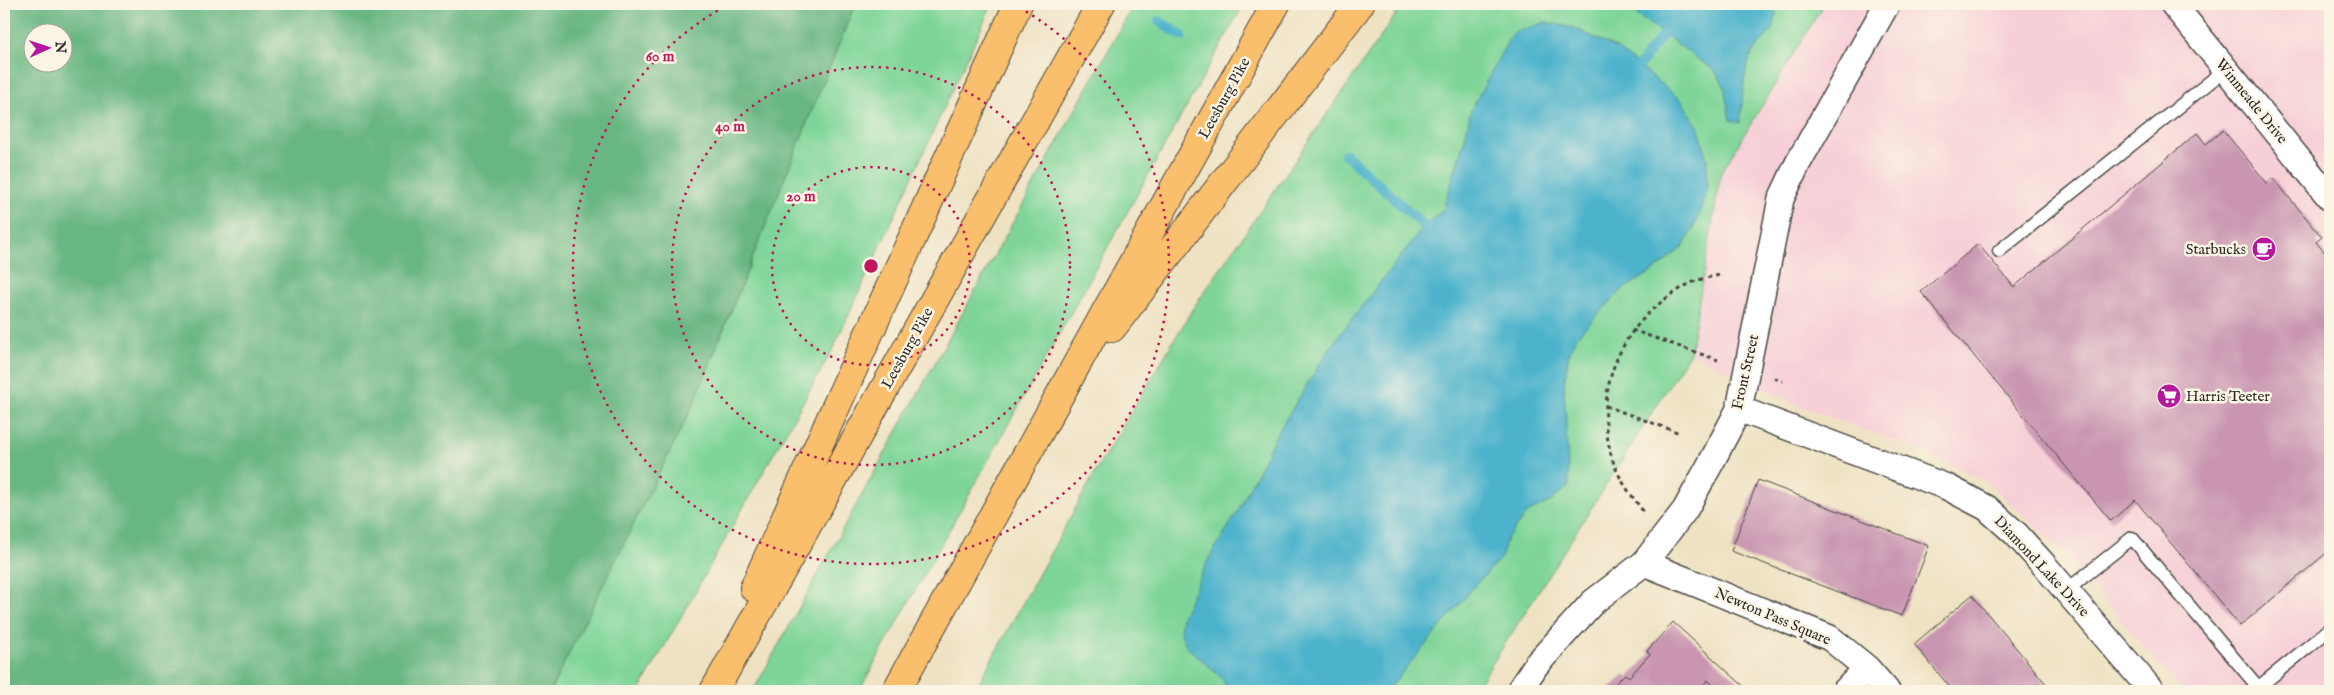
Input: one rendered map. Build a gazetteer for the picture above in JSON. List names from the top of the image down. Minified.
{"streets":{"highway":["Leesburg Pike"],"street":["Winmeade Drive","Front Street","Diamond Lake Drive","Newton Pass Square"]},"crossings":[["Front Street","Diamond Lake Drive"],["Front Street","Newton Pass Square"]],"places":{"cafe":["Starbucks"],"supermarket":["Harris Teeter"]},"north":"right","rings":["60 m","40 m","20 m"]}
